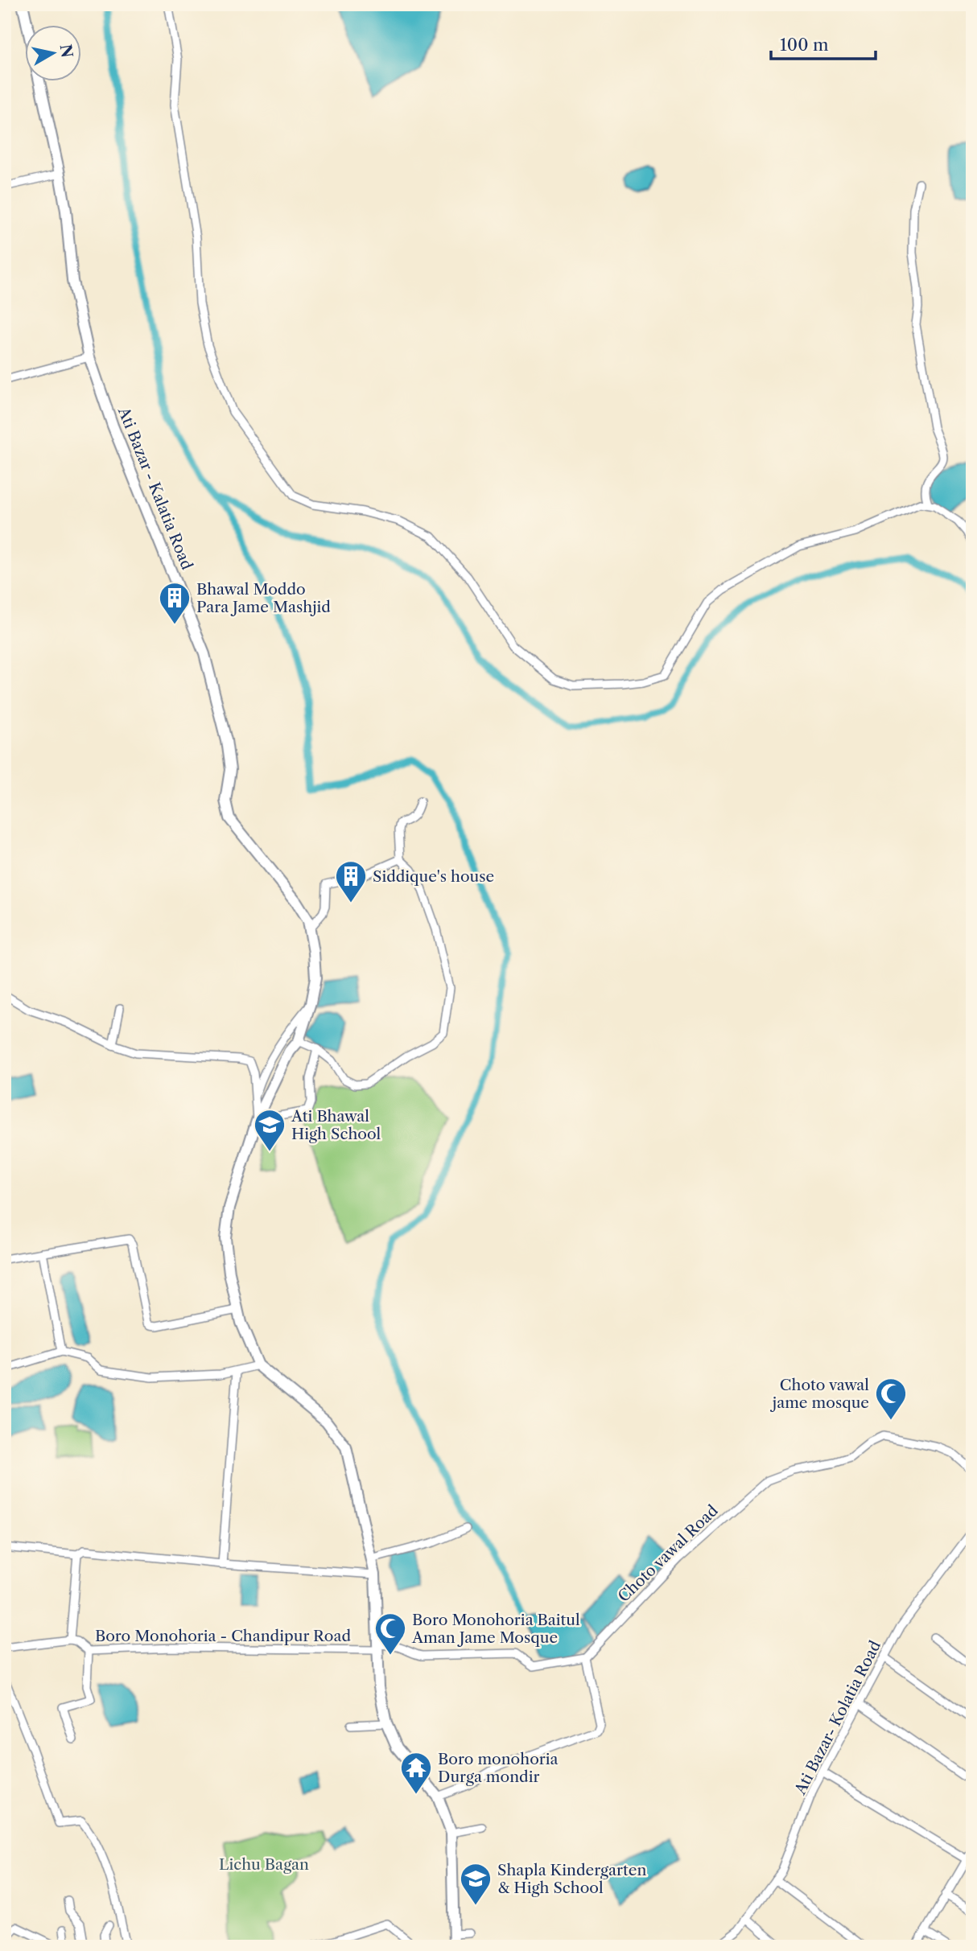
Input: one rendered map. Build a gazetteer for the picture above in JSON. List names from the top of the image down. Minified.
{"streets":{"main road":["Ati Bazar - Kalatia Road"],"street":["Choto vawal Road","Boro Monohoria - Chandipur Road","Ati Bazar- Kolatia Road"]},"parks":["Lichu Bagan"],"places":{"building":["Bhawal Moddo Para Jame Mashjid","Siddique's house"],"school or university":["Ati Bhawal High School","Shapla Kindergarten & High School"],"mosque":["Choto vawal jame mosque","Boro Monohoria Baitul Aman Jame Mosque"],"temple":["Boro monohoria Durga mondir"]},"scale_bar":"100 m","north":"right"}
